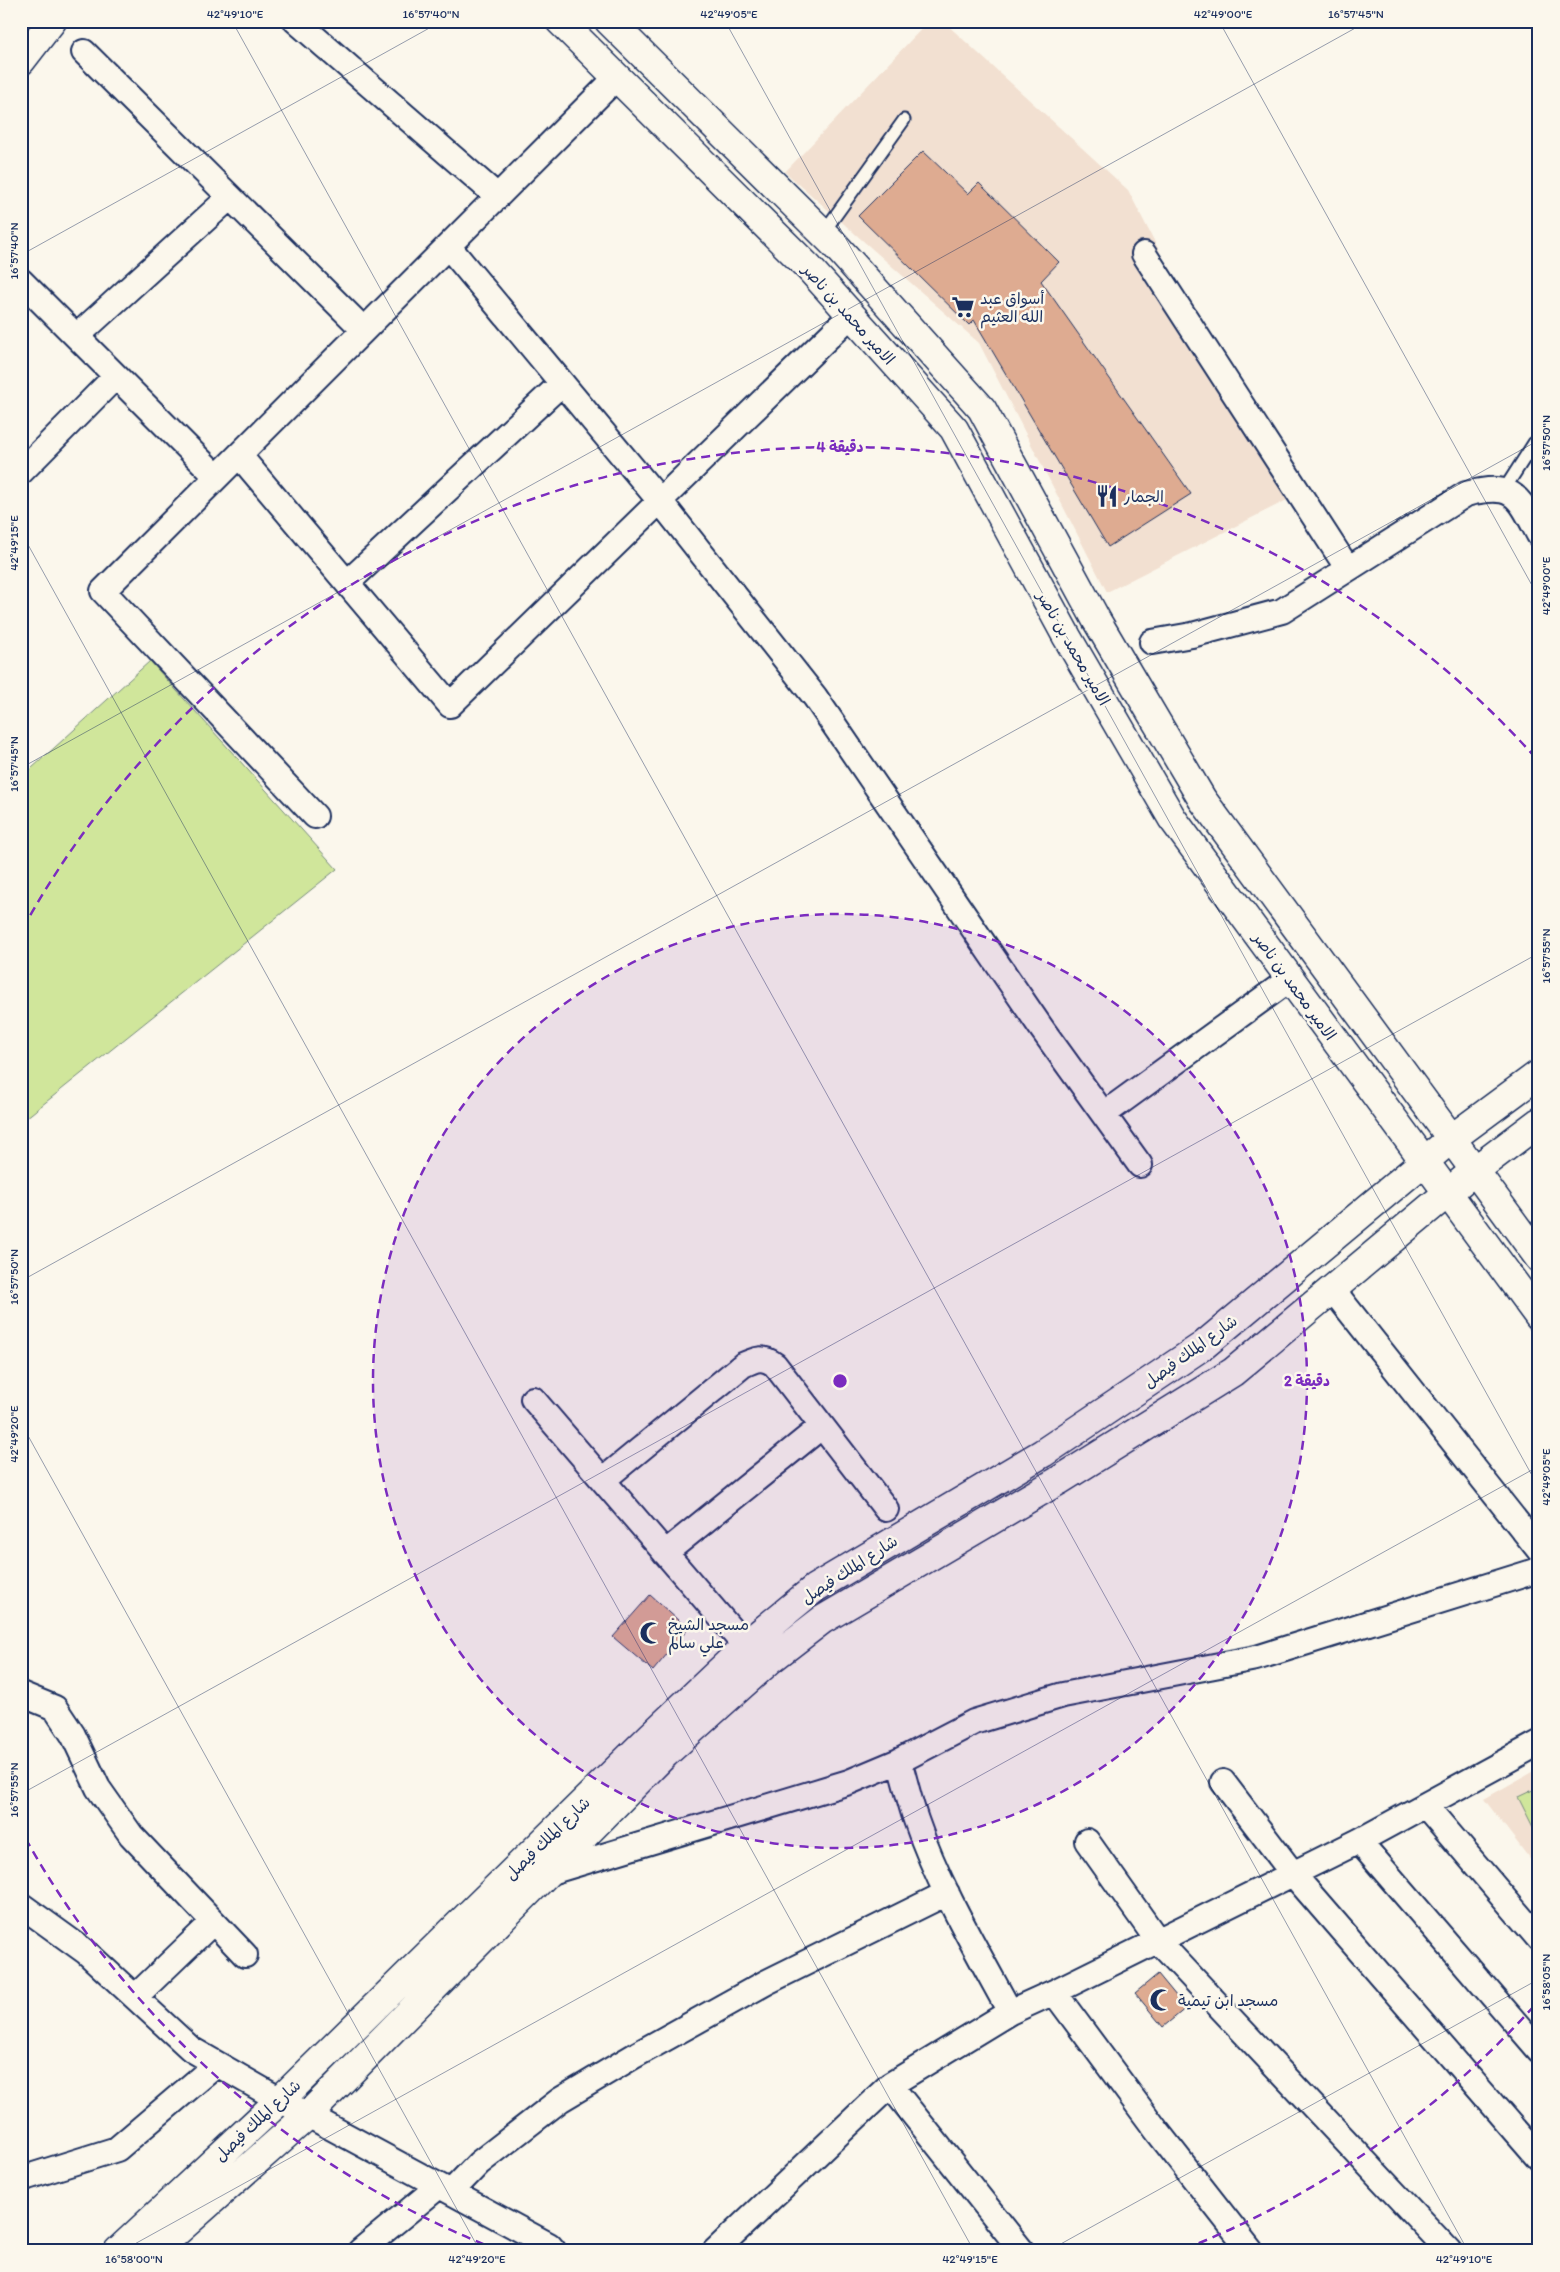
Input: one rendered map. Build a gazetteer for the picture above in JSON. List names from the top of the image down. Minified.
{"streets":{"main road":["الامير محمد بن ناصر","شارع الملك فيصل"]},"crossings":[["الامير محمد بن ناصر","شارع الملك فيصل"]],"places":{"supermarket":["أسواق عبد الله العثيم"],"restaurant":["الجمار"],"mosque":["مسجد الشيخ علي سالم","مسجد ابن تيمية"]},"coordinates":["42°49'10\"E","16°57'40\"N","42°49'05\"E","42°49'00\"E","16°57'45\"N","16°57'50\"N","42°49'15\"E","16°57'55\"N","42°49'20\"E","16°58'05\"N","16°58'00\"N"],"rings":["4 دقيقة","2 دقيقة"]}
